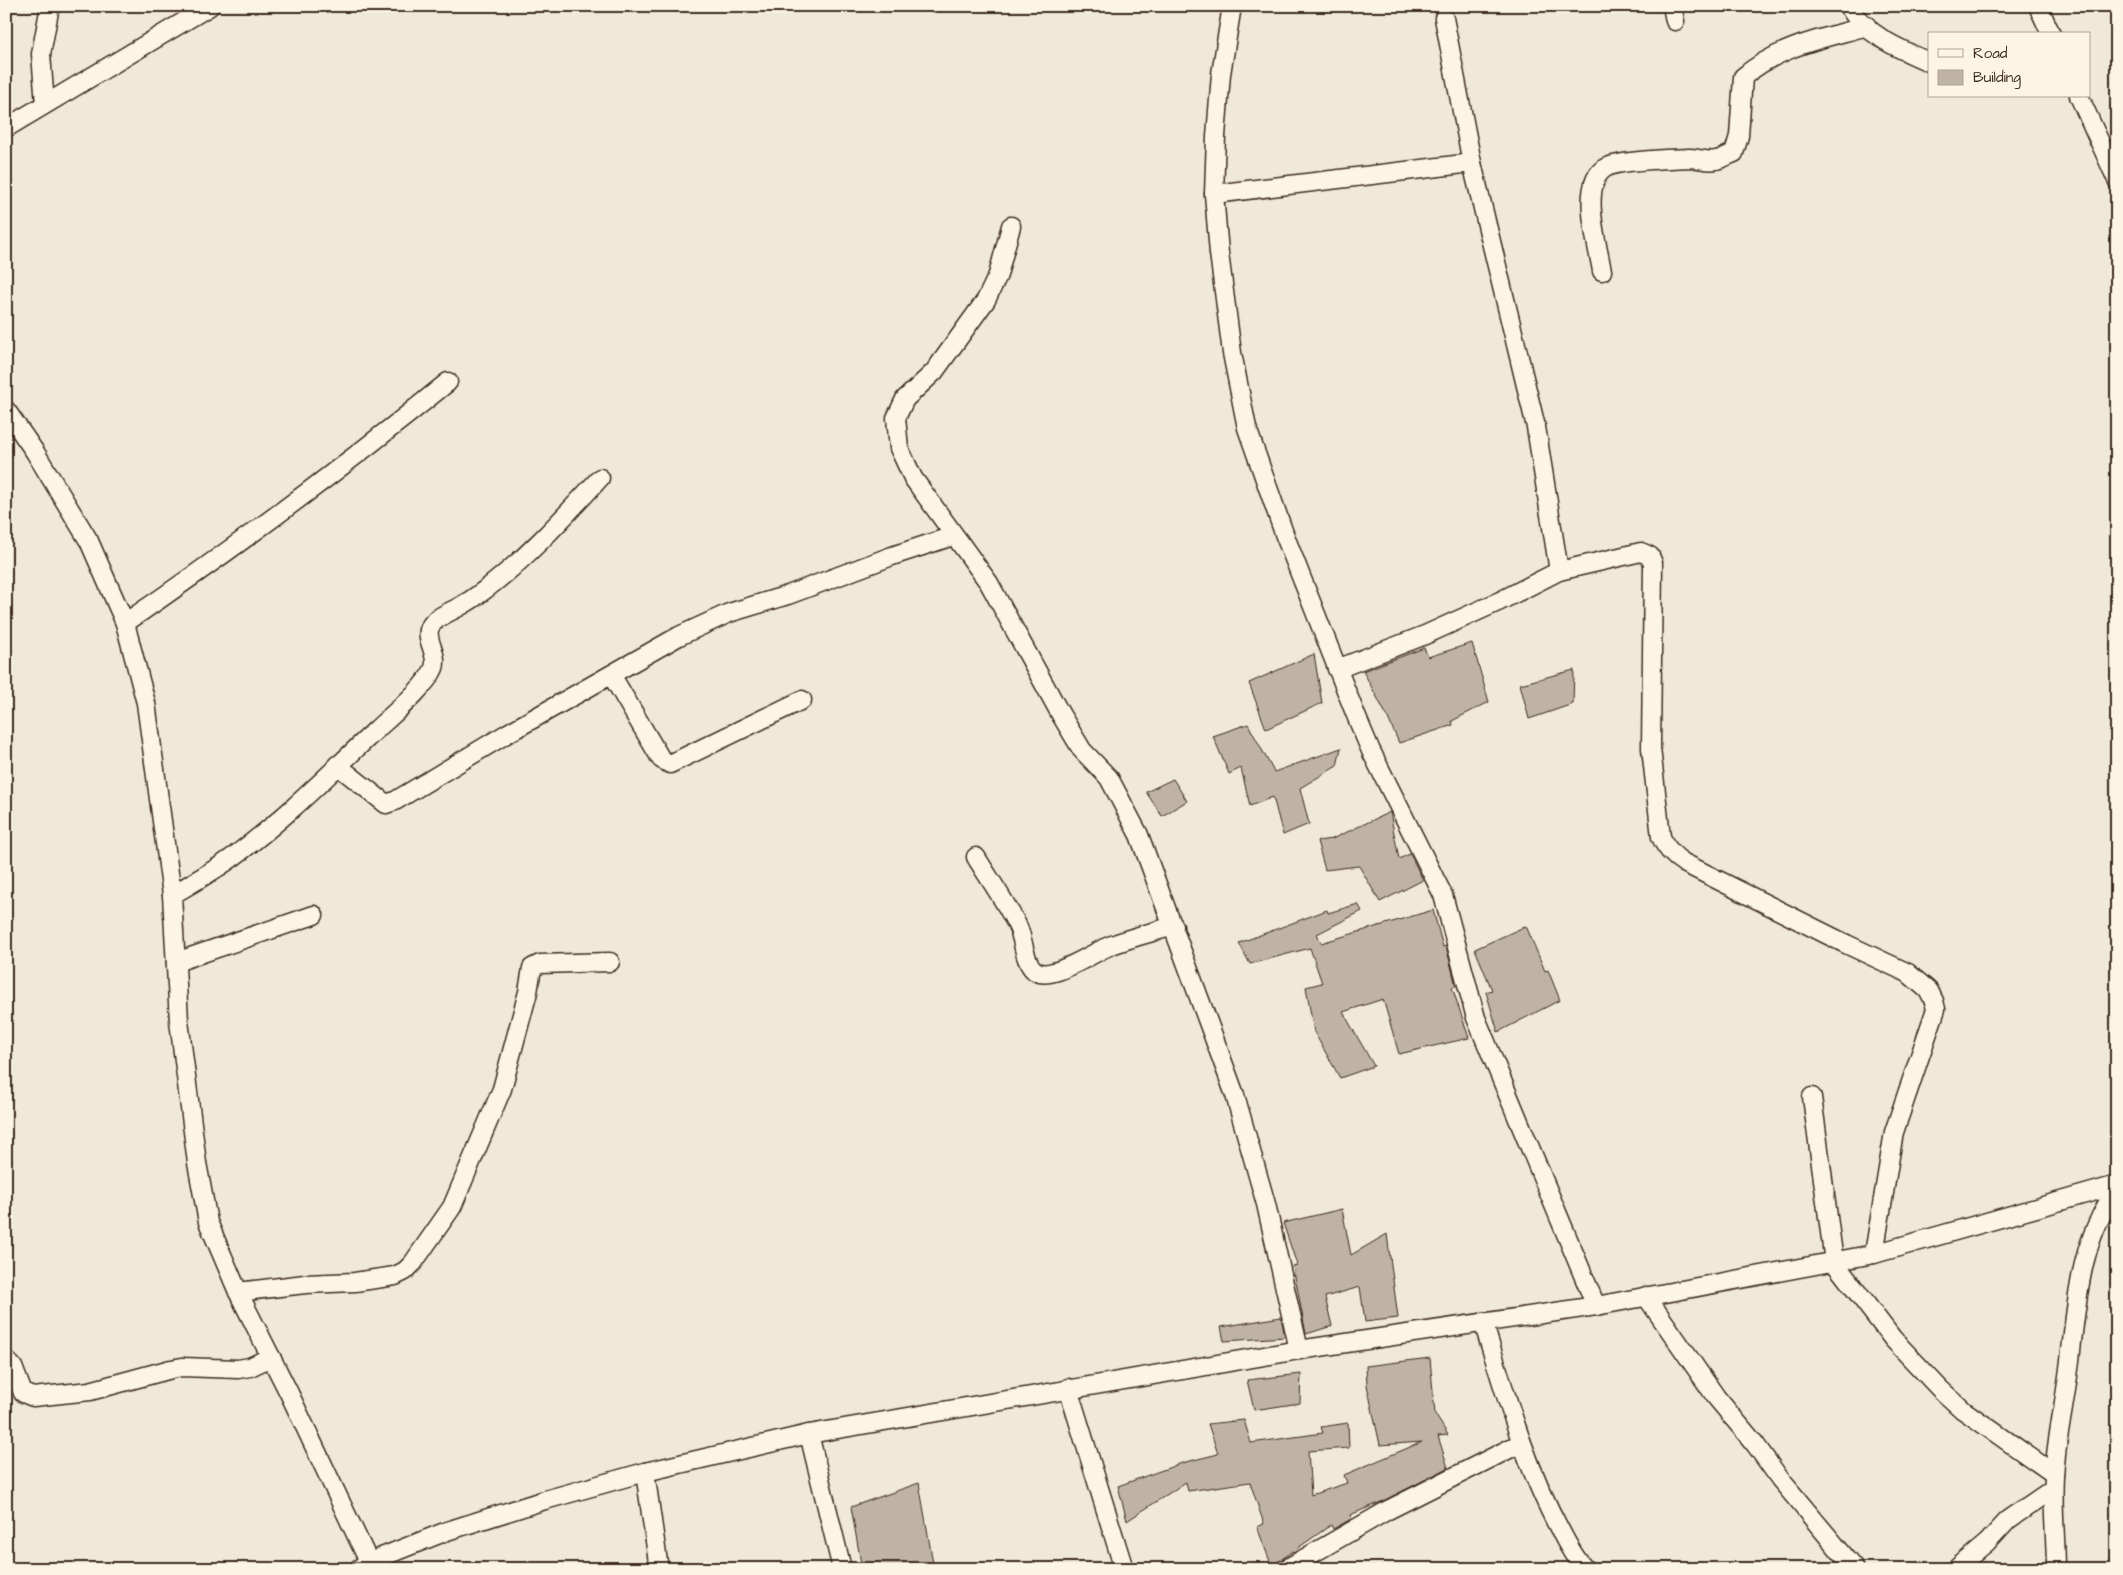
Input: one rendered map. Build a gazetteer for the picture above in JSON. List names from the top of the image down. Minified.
{"legend":["Road","Building"]}
